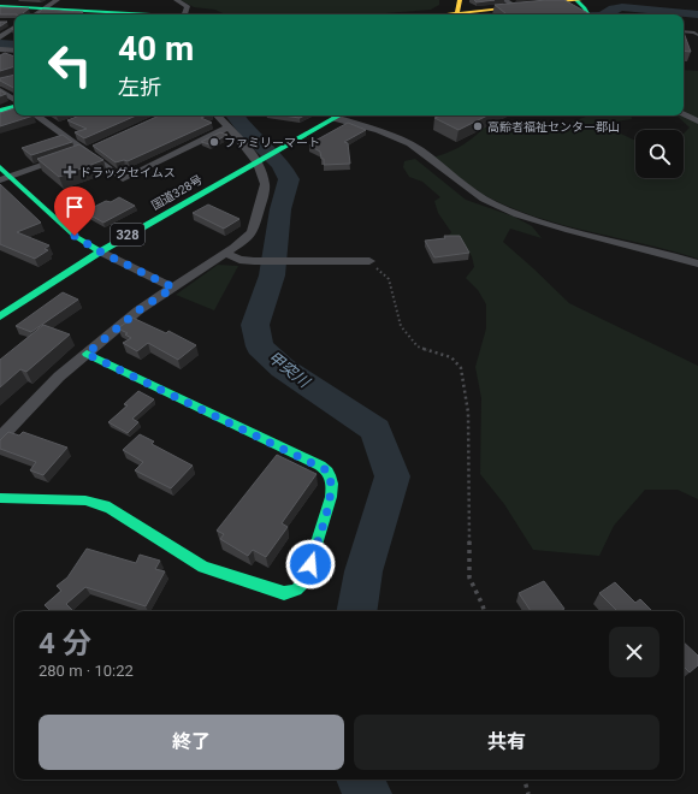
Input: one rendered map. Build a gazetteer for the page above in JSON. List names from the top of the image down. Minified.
{"streets":{"main road":["国道328号","328"]},"water":["甲突川"],"places":{"other":["高齢者福祉センター郡山","ファミリーマート"],"health":["ドラッグセイムス"]},"page":{"turn":["40 m","左折"],"heading":["4 分","280 m · 10:22"],"buttons":["終了","共有"]}}
